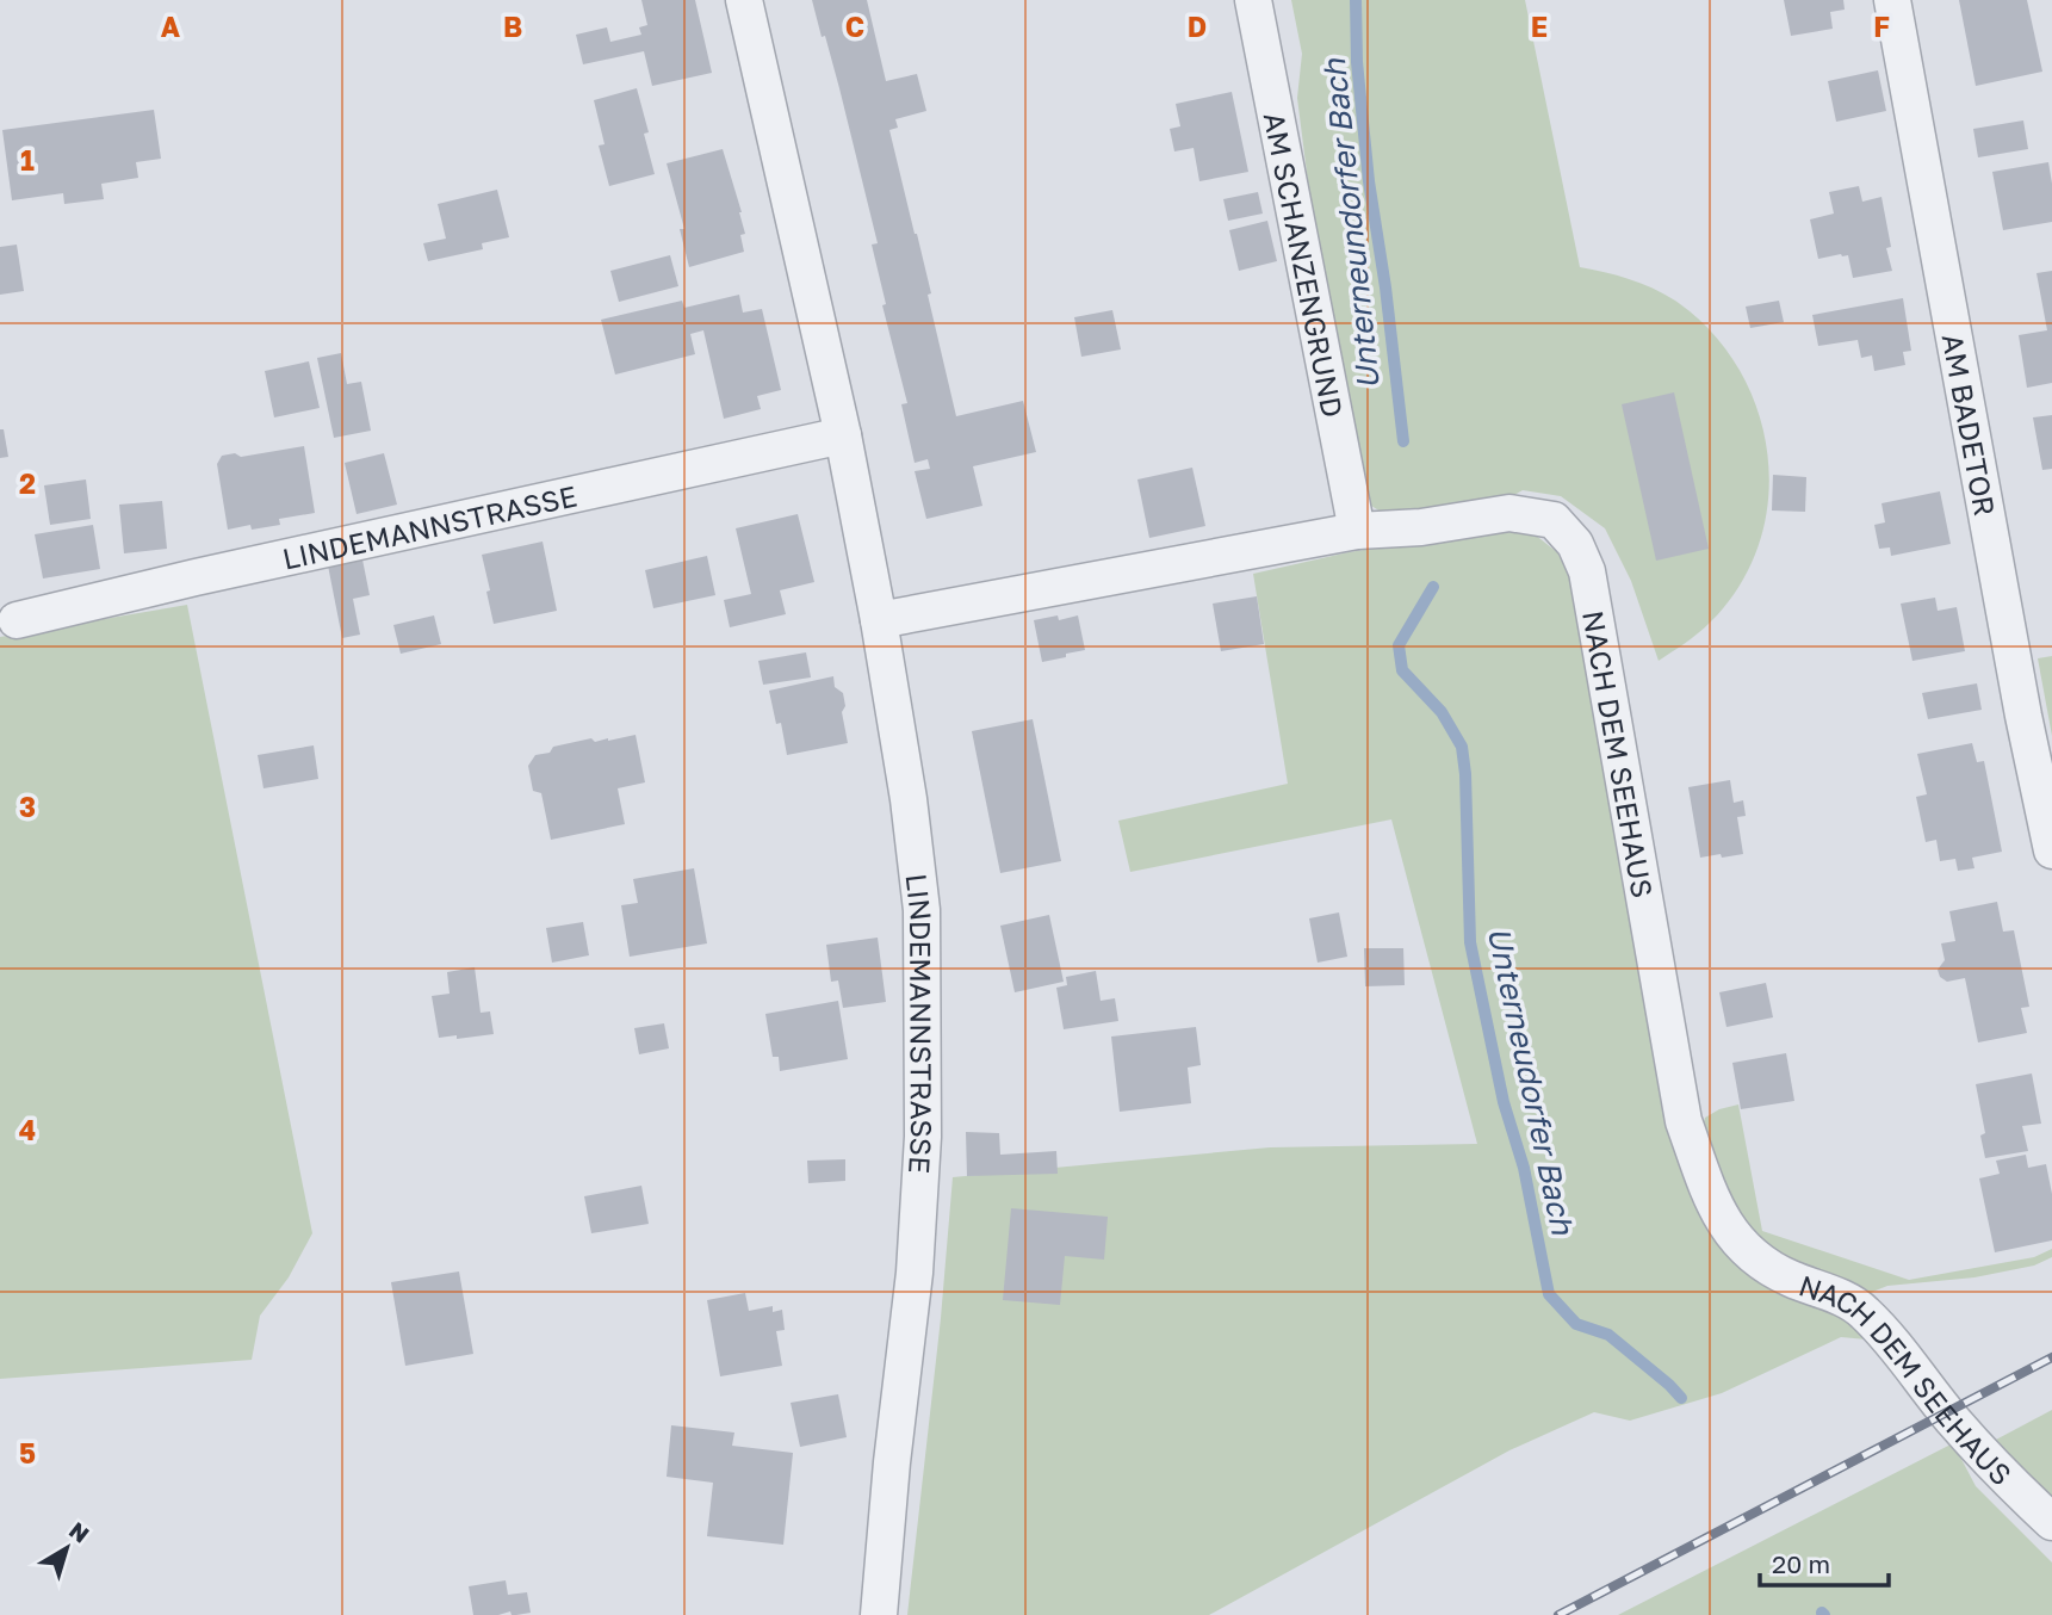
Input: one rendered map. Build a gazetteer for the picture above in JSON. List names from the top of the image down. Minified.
{"streets":{"street":["AM SCHANZENGRUND","AM BADETOR","LINDEMANNSTRASSE","NACH DEM SEEHAUS"]},"crossings":[["AM SCHANZENGRUND","NACH DEM SEEHAUS"],["LINDEMANNSTRASSE","NACH DEM SEEHAUS"]],"water":["Unterneundorfer Bach","Unterneudorfer Bach"],"scale_bar":"20 m","north":"top right","grid":{"columns":["A","B","C","D","E","F"],"rows":["1","2","3","4","5"]}}
